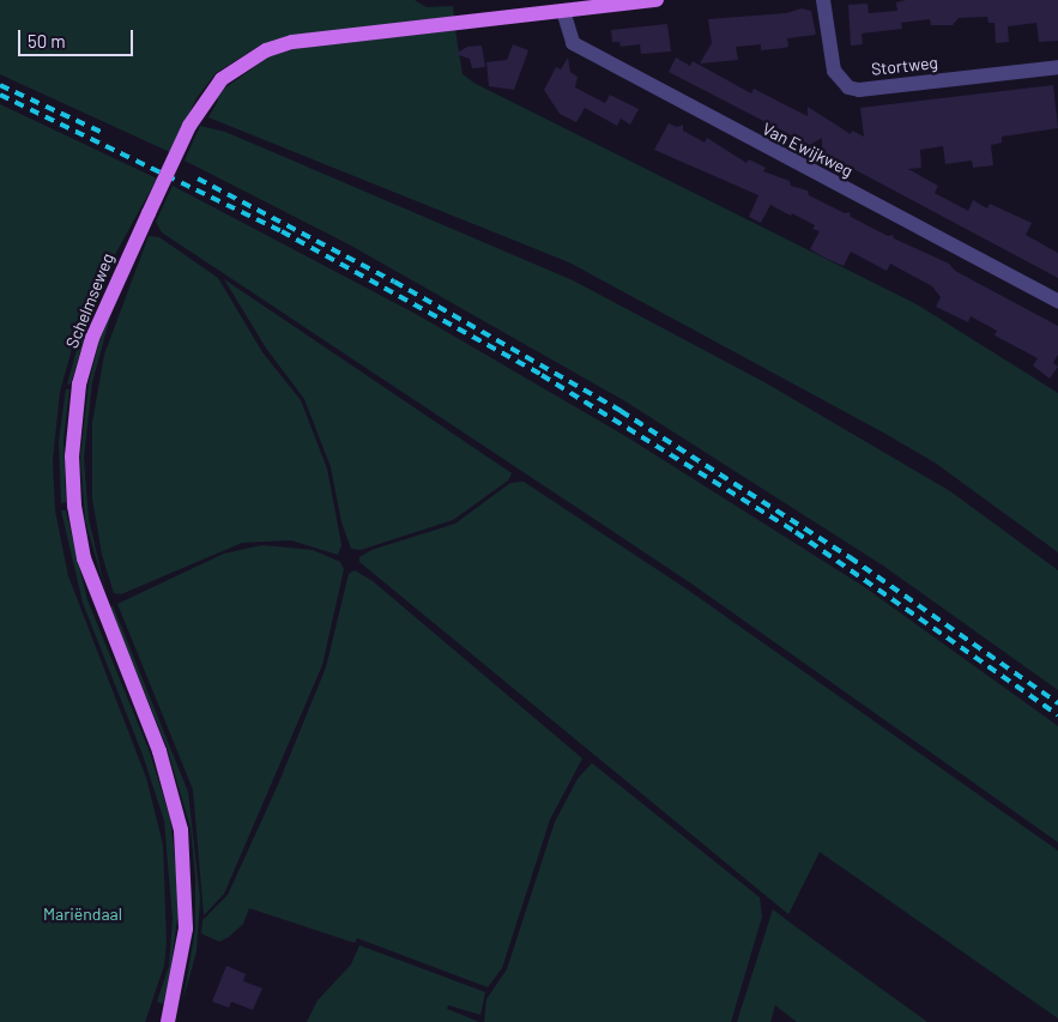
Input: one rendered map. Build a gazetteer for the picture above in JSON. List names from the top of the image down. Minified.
{"streets":{"main road":["Schelmseweg"],"street":["Stortweg","Van Ewijkweg"]},"crossings":[["Van Ewijkweg","Schelmseweg"]],"parks":["Mariëndaal"],"scale_bar":"50 m"}
